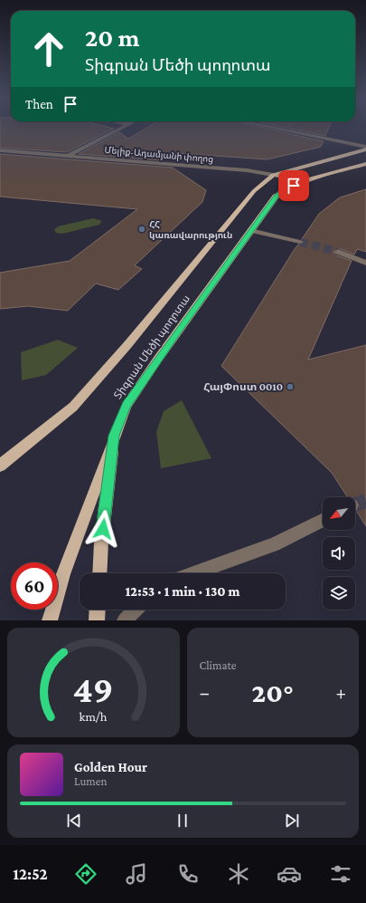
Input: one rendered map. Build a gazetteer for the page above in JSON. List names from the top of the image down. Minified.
{"streets":{"main road":["Տիգրան Մեծի պողոտա"],"street":["Մելիք-Ադամյանի փողոց"]},"crossings":[["Մելիք-Ադամյանի փողոց","Տիգրան Մեծի պողոտա"]],"places":["ՀՀ կառավարություն","ՀայՓոստ 0010"],"north":"bottom left","page":{"turn":["20 m","Տիգրան Մեծի պողոտա"],"then":"Then","limit":"60","trip":"12:53 · 1 min · 130 m","tile":"Climate","heat":["−","20°","+"],"song":["Golden Hour","Lumen"],"tabs":"12:52","gauge":["49","km/h"]}}
